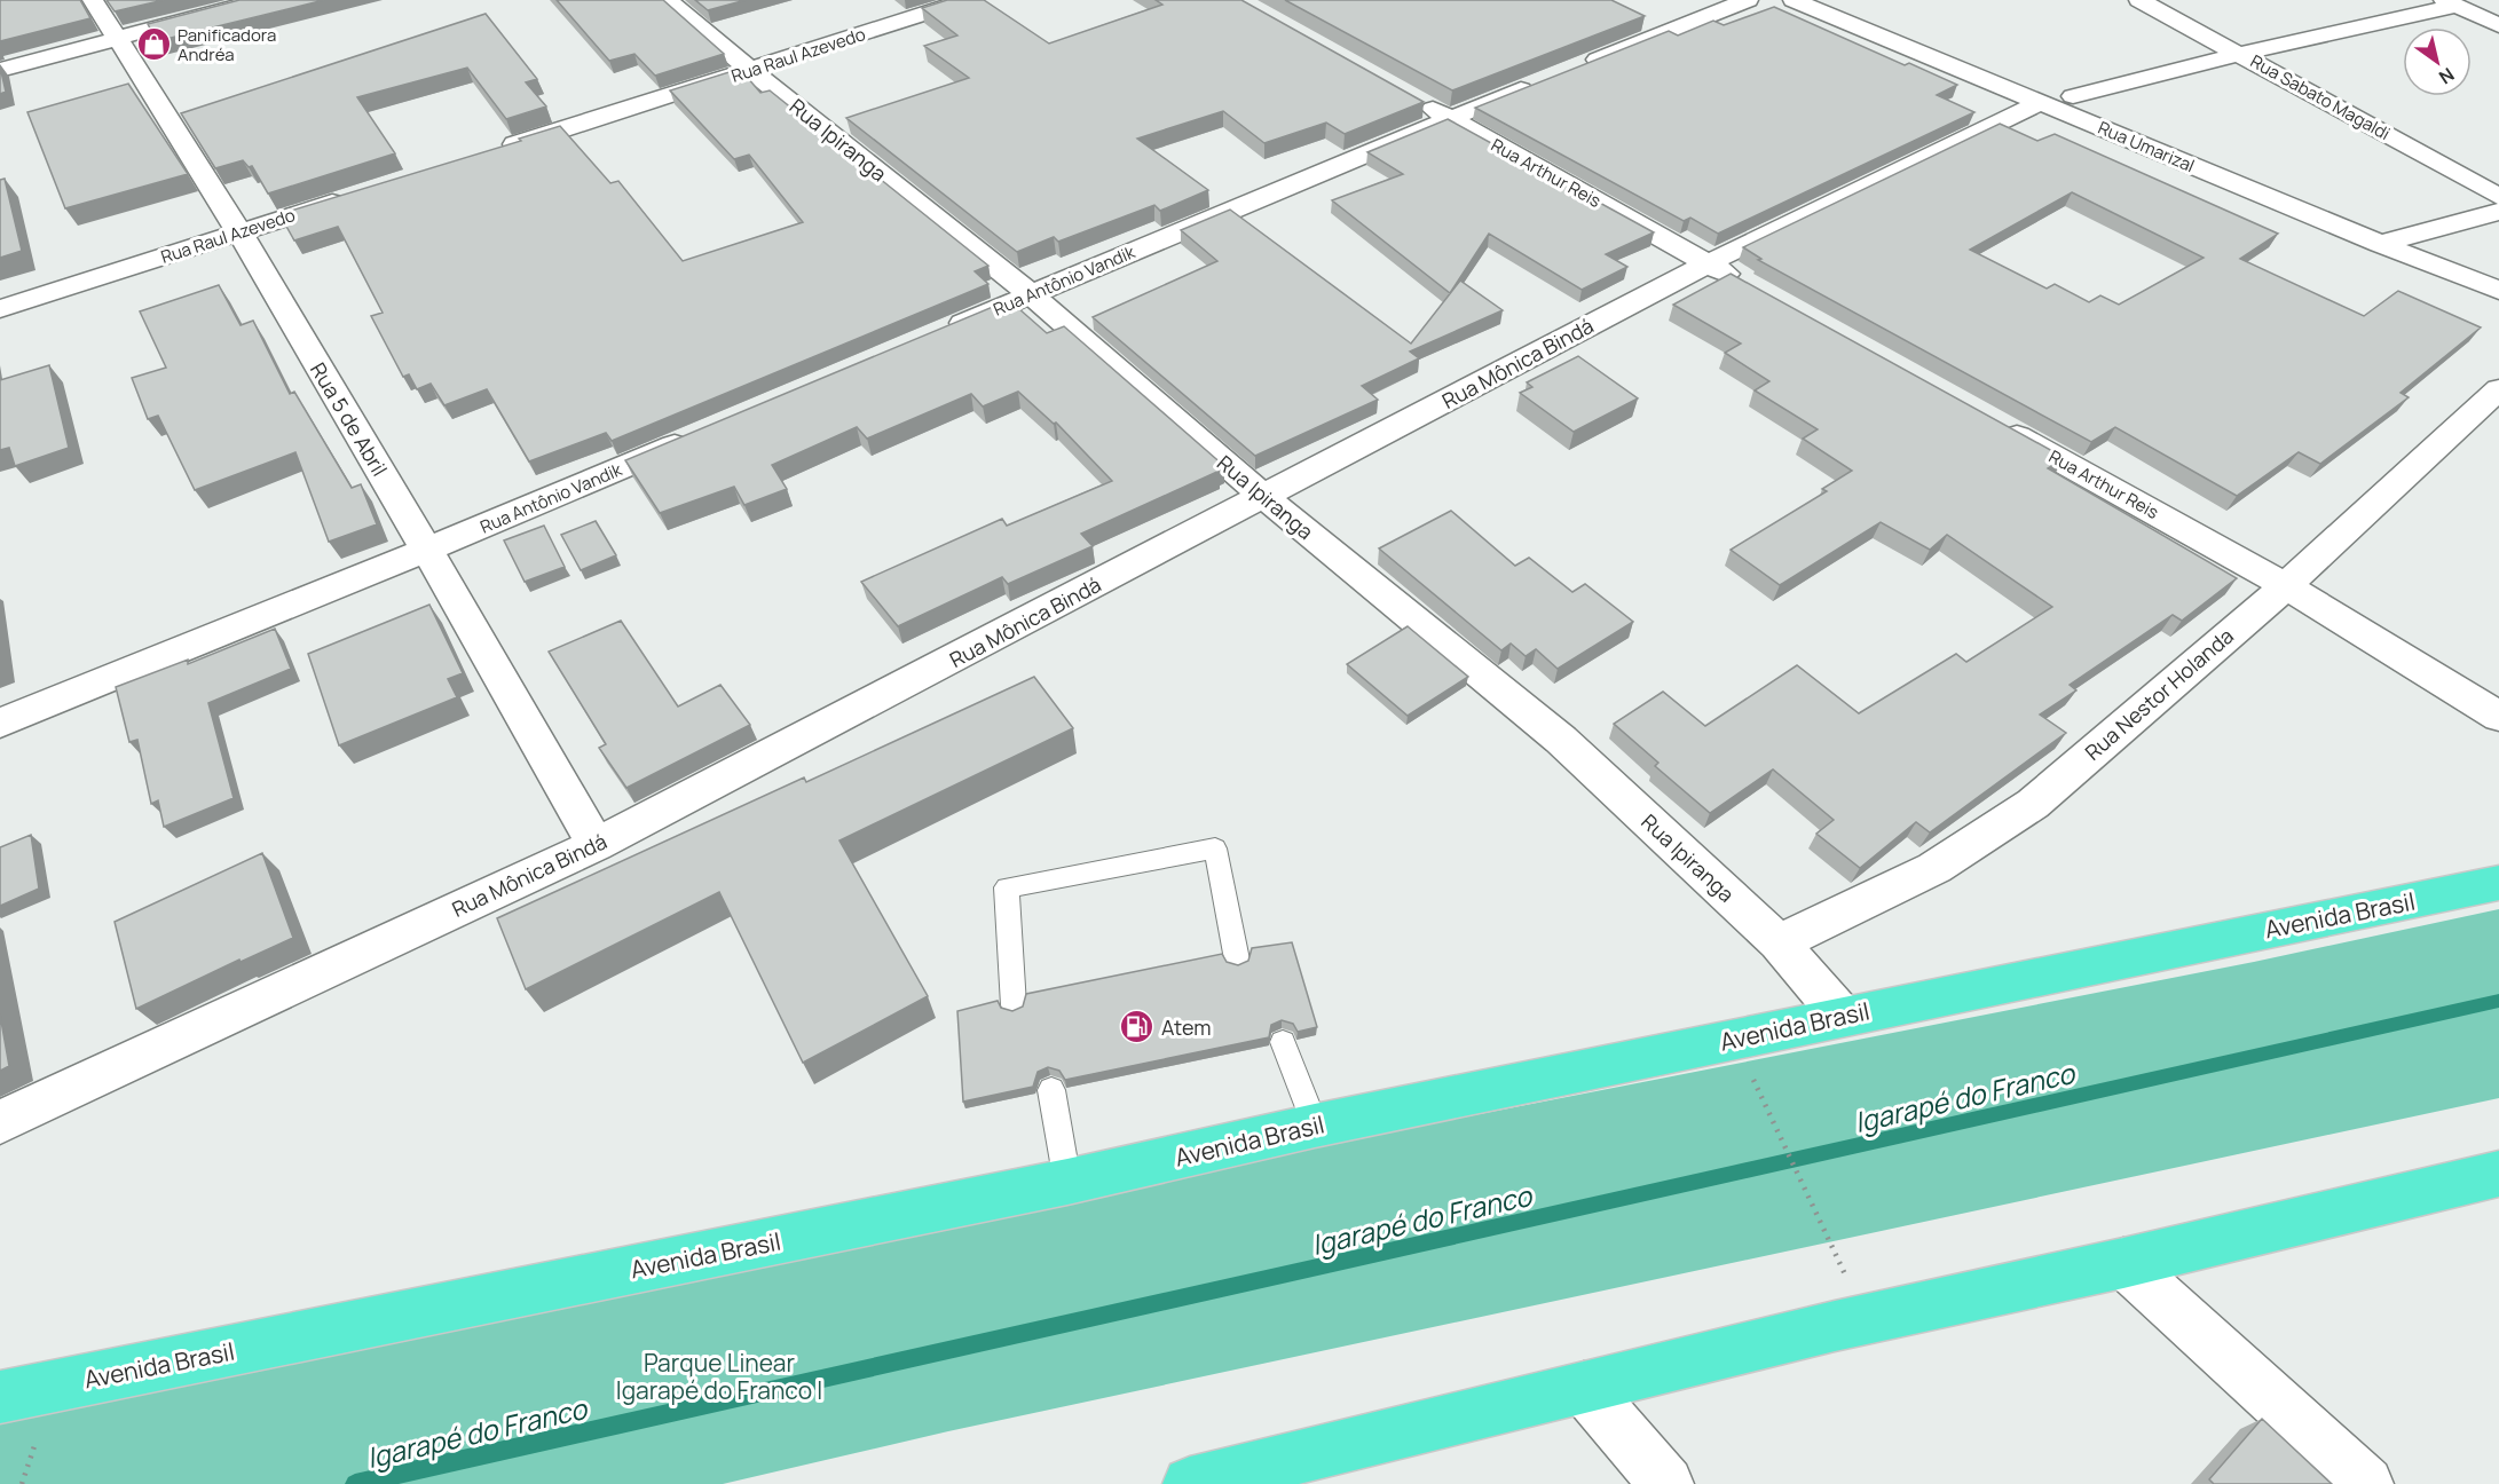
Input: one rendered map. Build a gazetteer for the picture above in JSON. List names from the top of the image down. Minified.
{"streets":{"highway":["Avenida Brasil"],"street":["Rua Raul Azevedo","Rua Sabato Magaldi","Rua Ipiranga","Rua Umarizal","Rua Arthur Reis","Rua Antônio Vandik","Rua Mônica Bindá","Rua 5 de Abril","Rua Nestor Holanda"]},"crossings":[["Rua Raul Azevedo","Rua Ipiranga"],["Rua Raul Azevedo","Rua 5 de Abril"],["Rua Sabato Magaldi","Rua Mônica Bindá"],["Rua Ipiranga","Rua Antônio Vandik"],["Rua Ipiranga","Rua Mônica Bindá"],["Rua Ipiranga","Rua Nestor Holanda"],["Rua Ipiranga","Avenida Brasil"],["Rua Umarizal","Rua Mônica Bindá"],["Rua Arthur Reis","Rua Antônio Vandik"],["Rua Arthur Reis","Rua Mônica Bindá"],["Rua Arthur Reis","Rua Nestor Holanda"],["Rua Antônio Vandik","Rua 5 de Abril"],["Rua Mônica Bindá","Rua 5 de Abril"]],"water":["Igarapé do Franco"],"parks":["Parque Linear Igarapé do Franco I"],"places":{"shop":["Panificadora Andréa"],"fuel station":["Atem"]},"north":"bottom right"}
